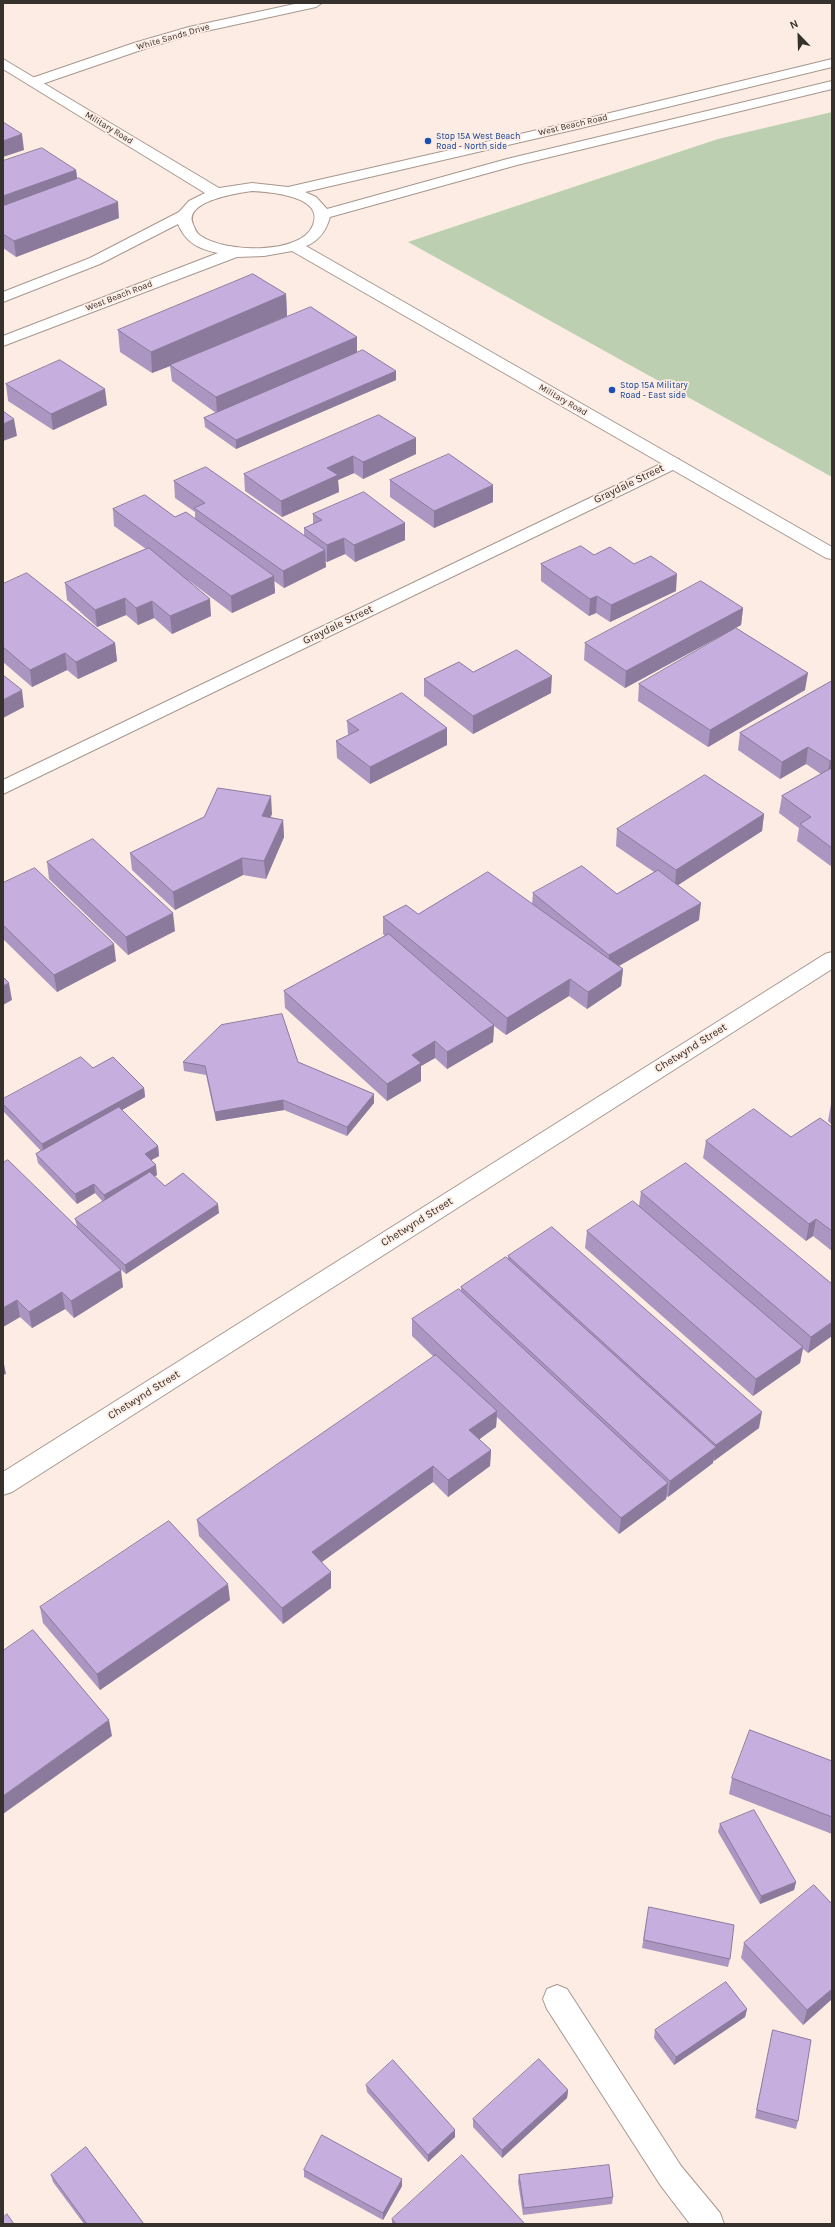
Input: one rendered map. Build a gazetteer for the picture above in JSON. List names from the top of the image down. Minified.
{"streets":{"street":["White Sands Drive","West Beach Road","Military Road","Graydale Street","Chetwynd Street"]},"crossings":[["White Sands Drive","Military Road"],["Military Road","Graydale Street"]],"places":["Stop 15A West Beach Road - North side","Stop 15A Military Road - East side"],"north":"top left"}
